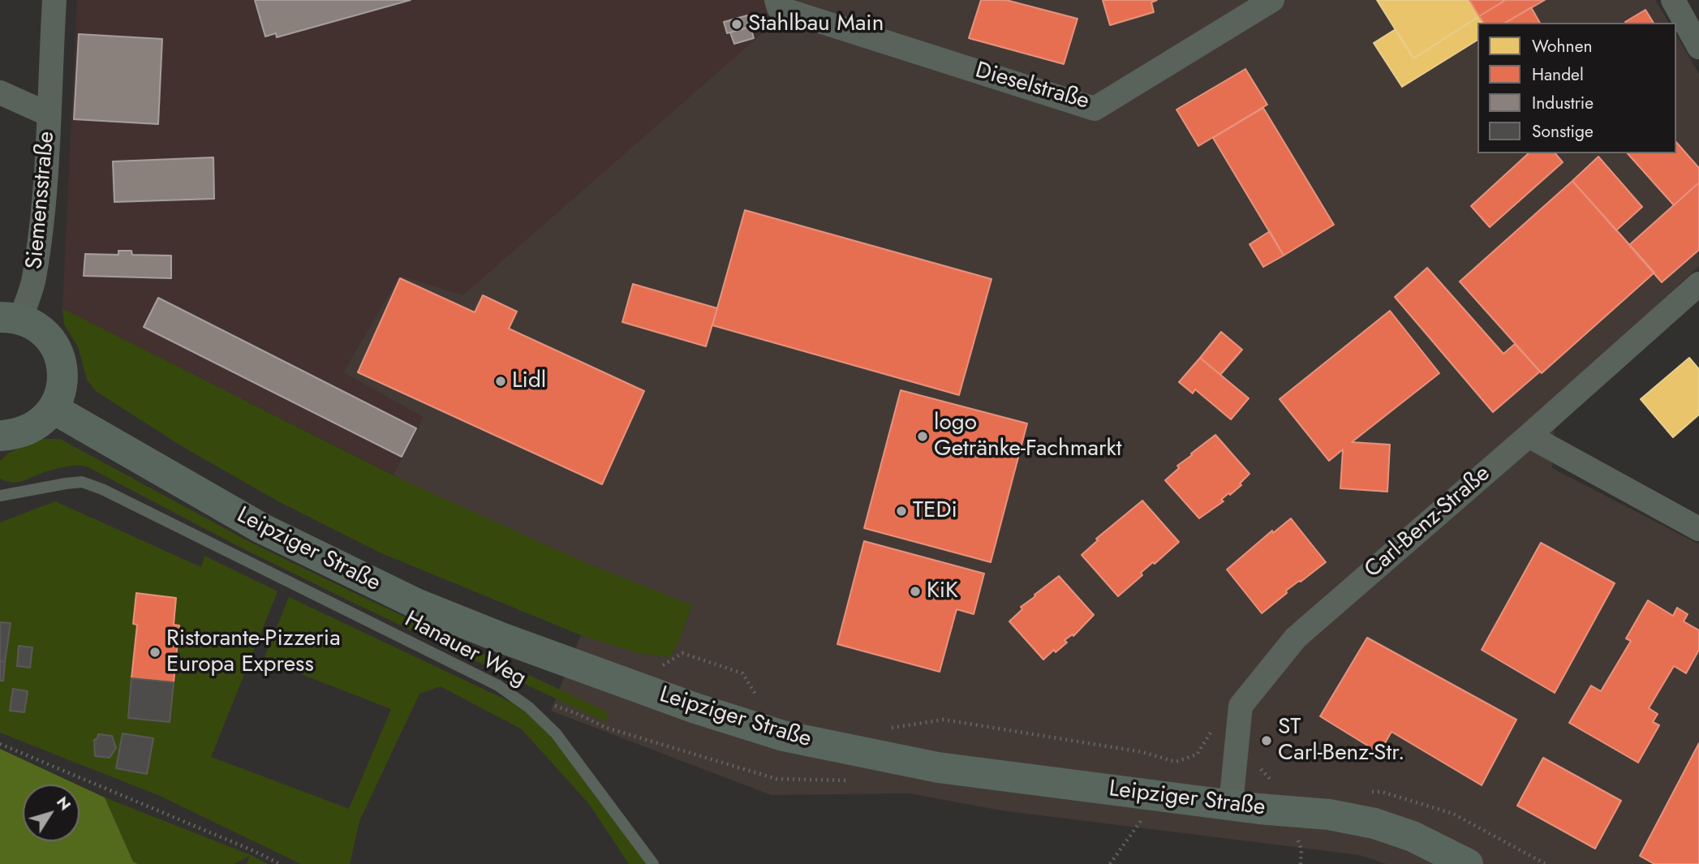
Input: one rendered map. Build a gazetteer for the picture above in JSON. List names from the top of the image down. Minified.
{"streets":{"main road":["Leipziger Straße"],"street":["Dieselstraße","Siemensstraße","Carl-Benz-Straße"],"lane":["Hanauer Weg"]},"crossings":[["Carl-Benz-Straße","Leipziger Straße"]],"places":["Stahlbau Main","Lidl","logo Getränke-Fachmarkt","TEDi","KiK","Ristorante-Pizzeria Europa Express","ST Carl-Benz-Str."],"legend":["Wohnen","Handel","Industrie","Sonstige"],"north":"top right"}
